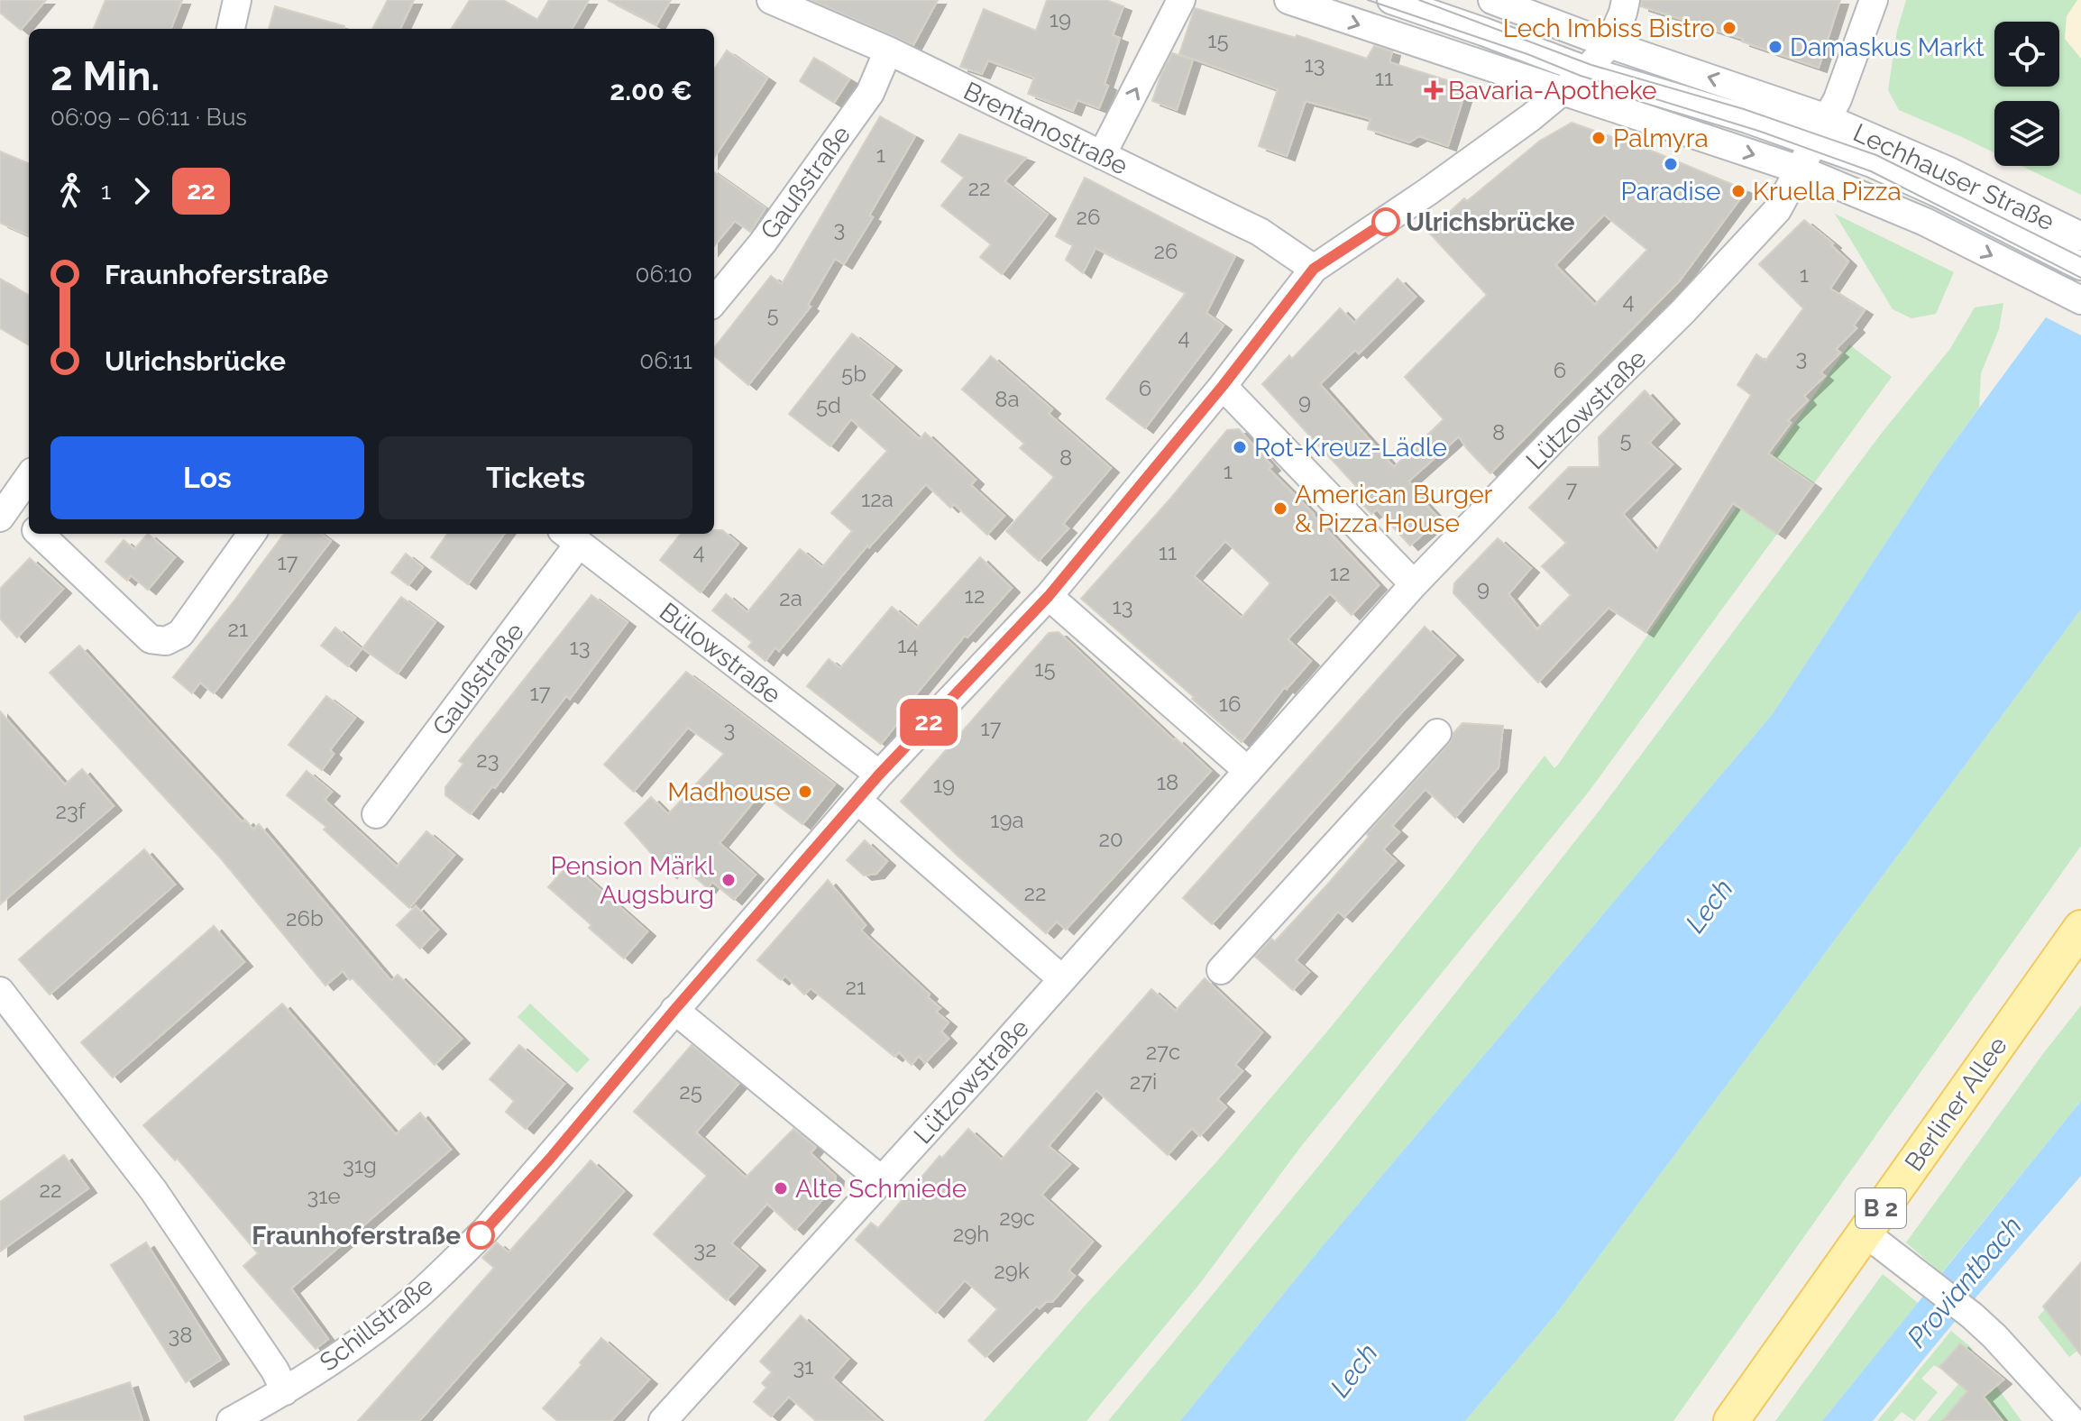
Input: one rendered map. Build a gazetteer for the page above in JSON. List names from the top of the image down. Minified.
{"streets":{"main road":["Berliner Allee","B 2"],"street":["Brentanostraße","Lechhauser Straße","Gaußstraße","Lützowstraße","Bülowstraße","Schillstraße"]},"crossings":[["Brentanostraße","Gaußstraße"],["Brentanostraße","Schillstraße"],["Lechhauser Straße","Lützowstraße"],["Lechhauser Straße","Schillstraße"],["Gaußstraße","Bülowstraße"],["Bülowstraße","Schillstraße"]],"water":["Lech","Proviantbach"],"places":{"other":["Lech Imbiss Bistro","Damaskus Markt","Palmyra","Paradise","Kruella Pizza","Ulrichsbrücke","Rot-Kreuz-Lädle","American Burger & Pizza House","Madhouse","Pension Märkl Augsburg","Alte Schmiede","Fraunhoferstraße"],"health":["Bavaria-Apotheke"]},"lines":["bus line 22"],"house_numbers":["19","15","13","11","1","22","26","3","26","1","4","5","4","3","6","5b","6","8a","9","5d","8","5","8","1","7","12a","4","11","17","12","9","12","2a","13","21","14","13","15","17","16","17","3","23","18","19","23f","19a","20","22","26b","21","27c","27i","25","31g","22","31e","29c","29h","32","29k","38","31"],"page":{"on_map":"22","heading":["2 Min.","06:09 – 06:11 · Bus","2.00 €"],"legs":["1","22"],"list":[{"name":"Fraunhoferstraße","value":"06:10"},{"name":"Ulrichsbrücke","value":"06:11"}],"buttons":["Los","Tickets"]}}
